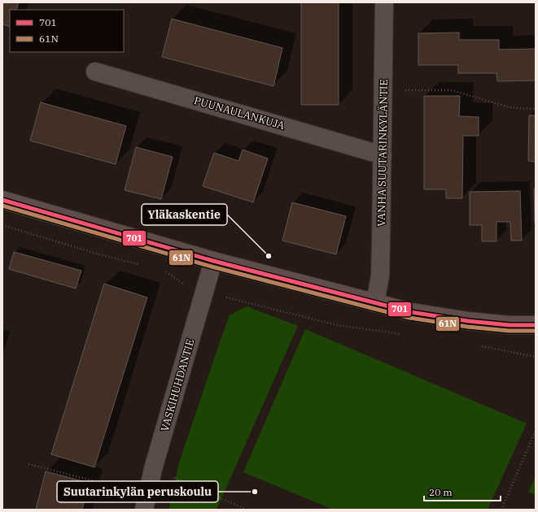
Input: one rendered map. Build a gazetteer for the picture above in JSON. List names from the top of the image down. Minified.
{"streets":{"street":["PUUNAULANKUJA","VANHA SUUTARINKYLÄNTIE","VASKIHUHDANTIE"]},"crossings":[["PUUNAULANKUJA","VANHA SUUTARINKYLÄNTIE"]],"places":["Yläkaskentie","Suutarinkylän peruskoulu"],"lines":["transit line 701","transit line 61N"],"legend":["701","61N"],"scale_bar":"20 m"}
